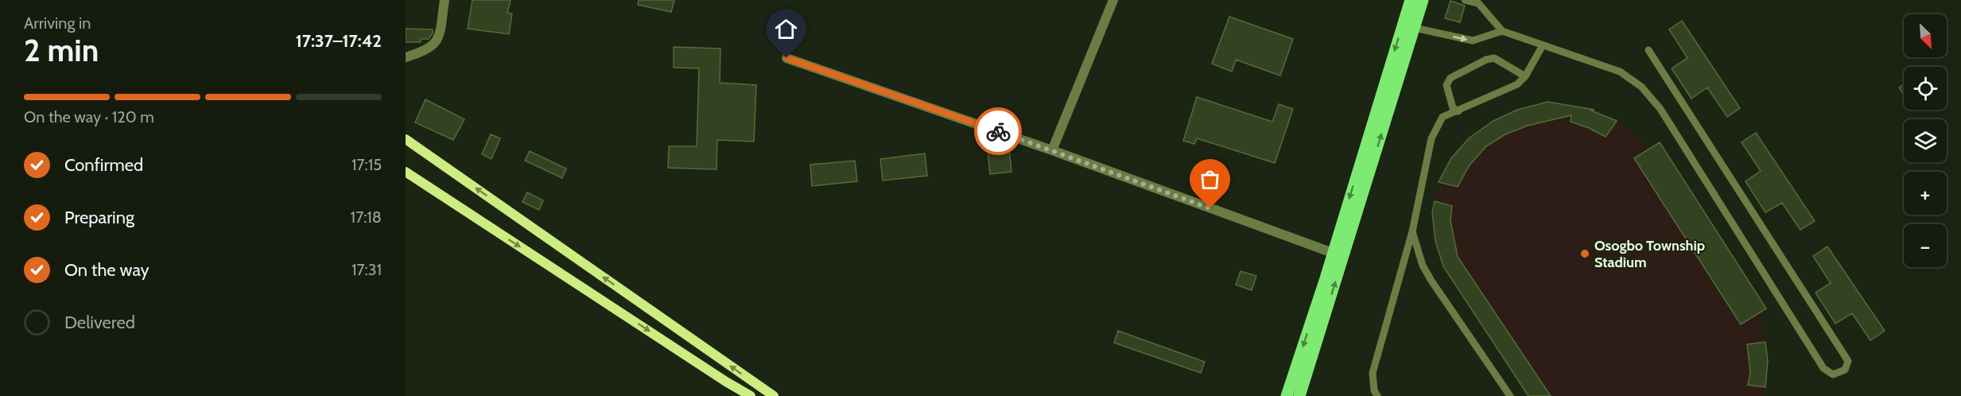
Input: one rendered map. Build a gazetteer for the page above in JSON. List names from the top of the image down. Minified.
{"places":["Osogbo Township Stadium"],"north":"bottom right","page":{"heading":["2 min","Arriving in","17:37–17:42"],"map_buttons":["+","−"],"bar":"On the way · 120 m","list":[["Confirmed","17:15"],["Preparing","17:18"],["On the way","17:31"],"Delivered"]}}
